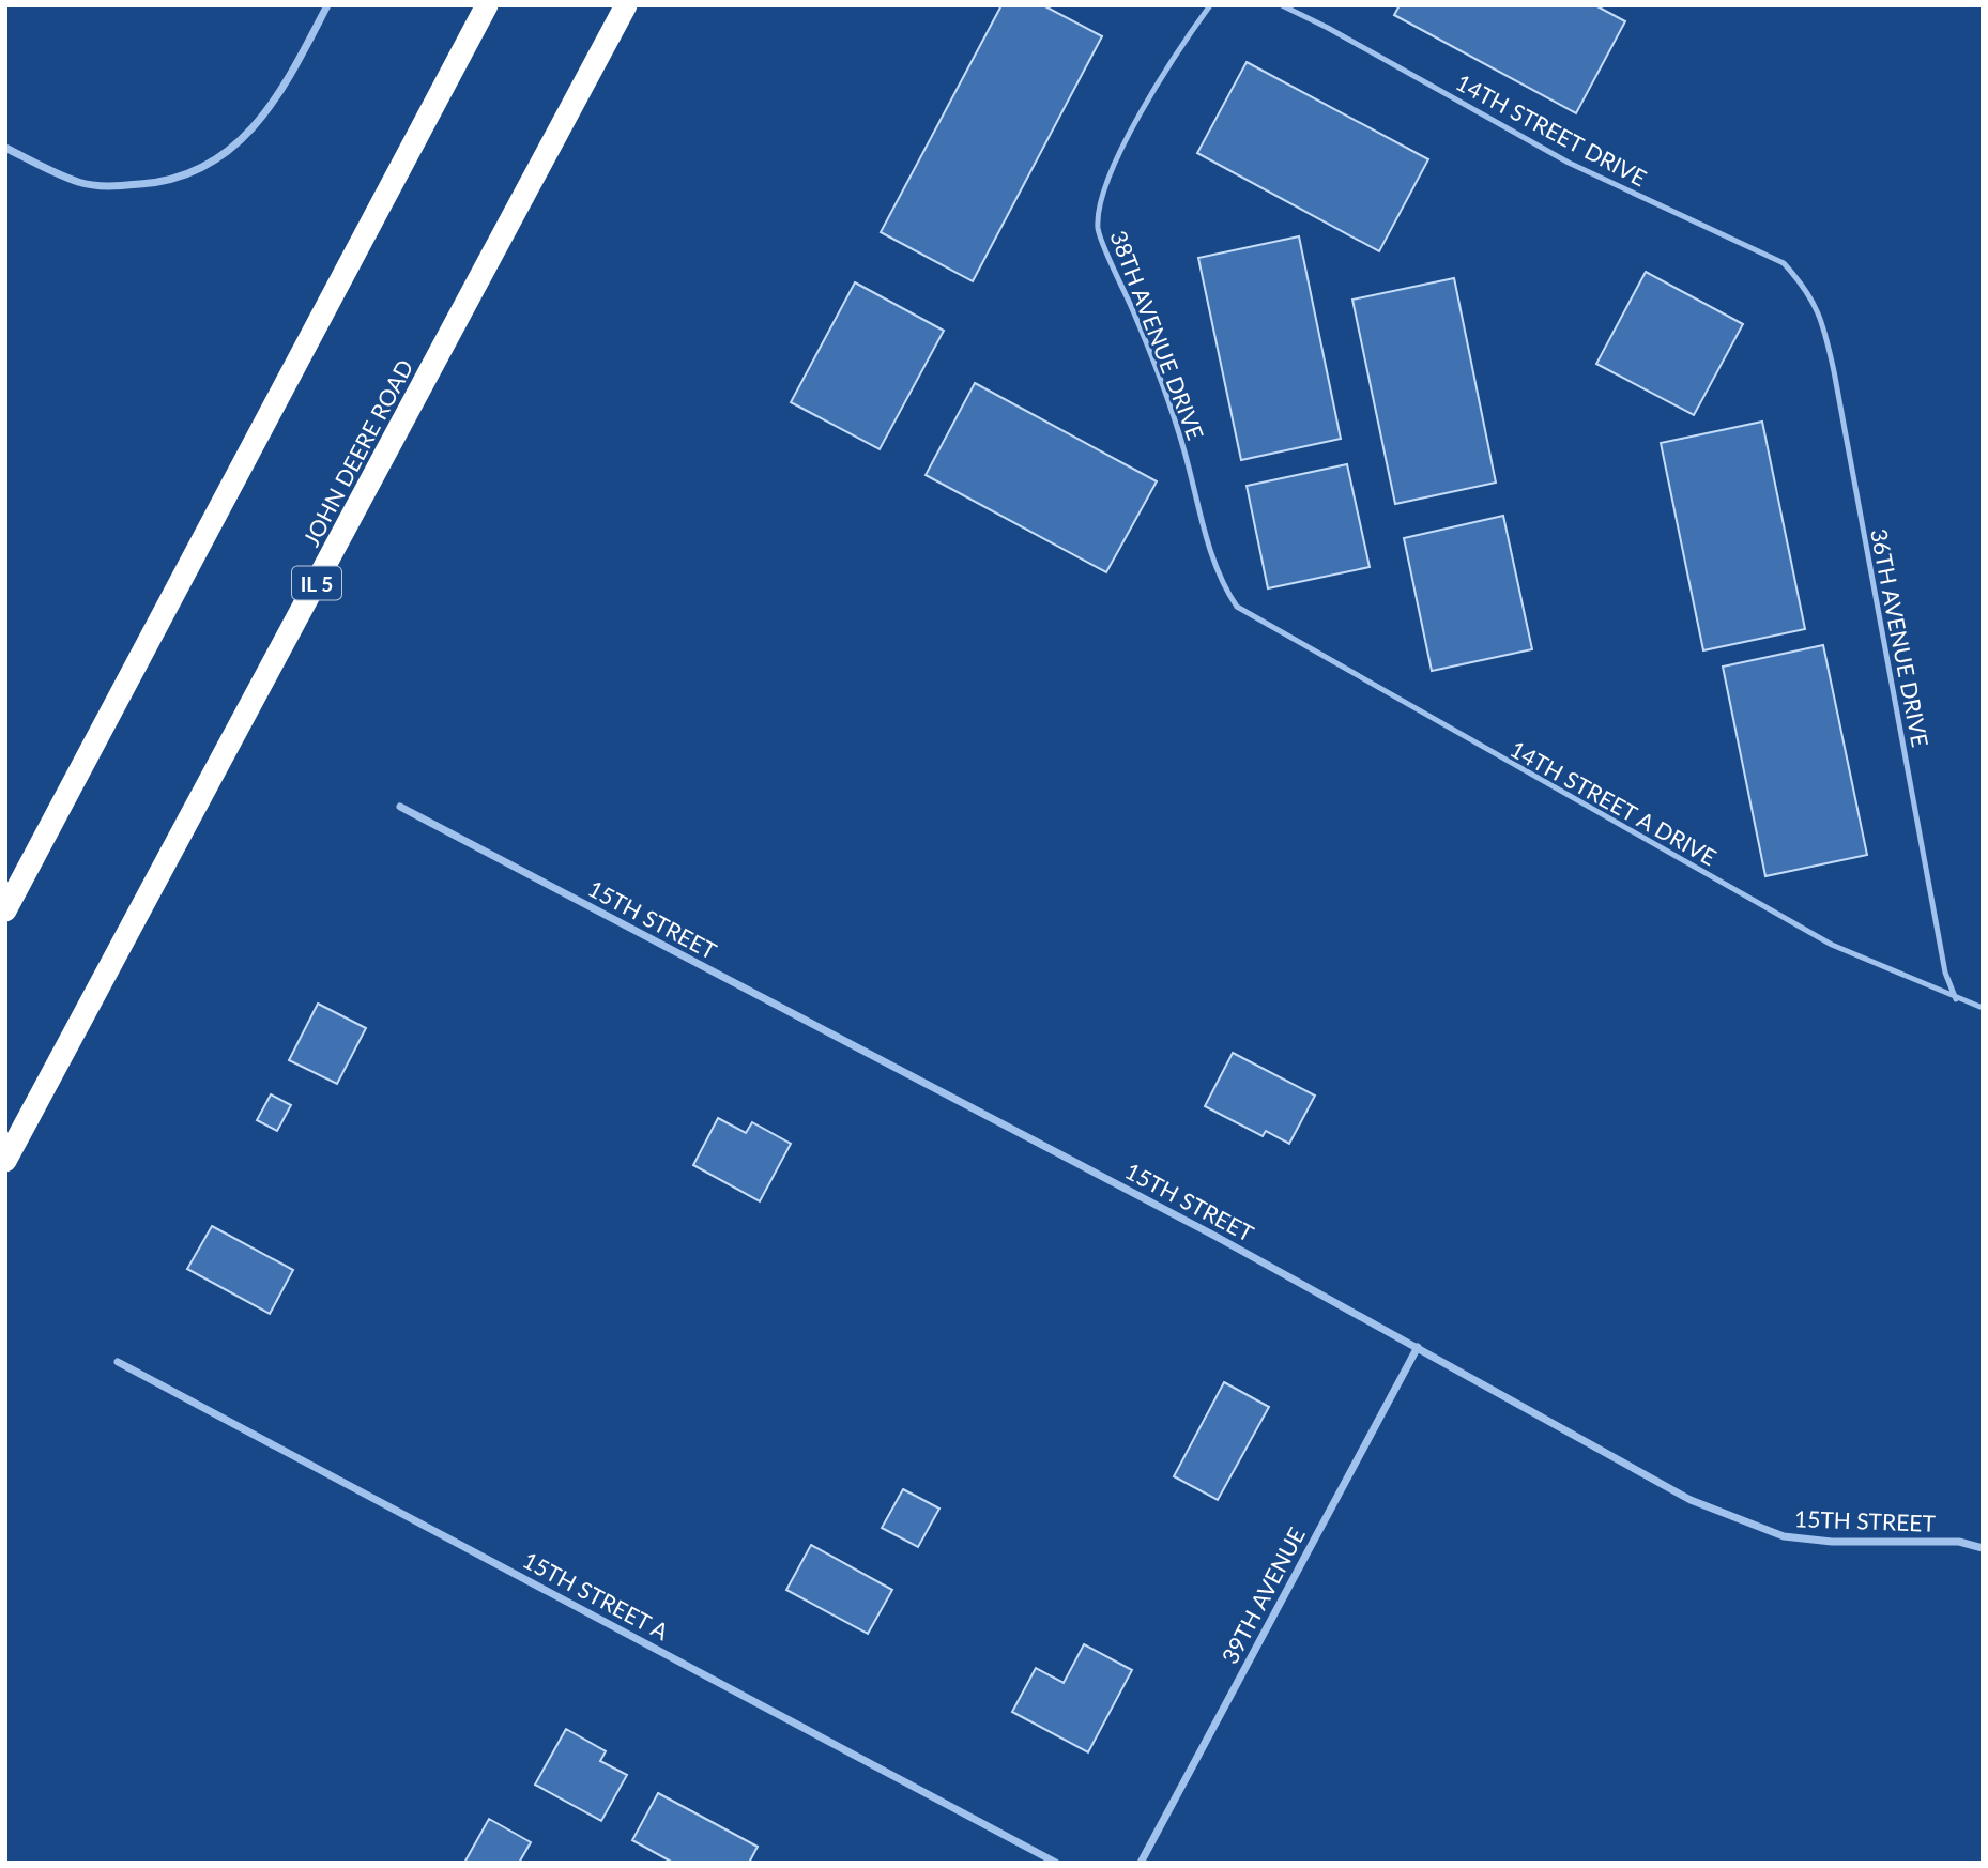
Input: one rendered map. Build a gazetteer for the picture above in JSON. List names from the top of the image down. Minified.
{"streets":{"highway":["JOHN DEERE ROAD","IL 5"],"street":["15TH STREET","15TH STREET A","39TH AVENUE"],"lane":["14TH STREET DRIVE","38TH AVENUE DRIVE","36TH AVENUE DRIVE","14TH STREET A DRIVE"]},"crossings":[["14TH STREET DRIVE","36TH AVENUE DRIVE"],["38TH AVENUE DRIVE","14TH STREET A DRIVE"],["36TH AVENUE DRIVE","14TH STREET A DRIVE"],["15TH STREET","39TH AVENUE"]]}
